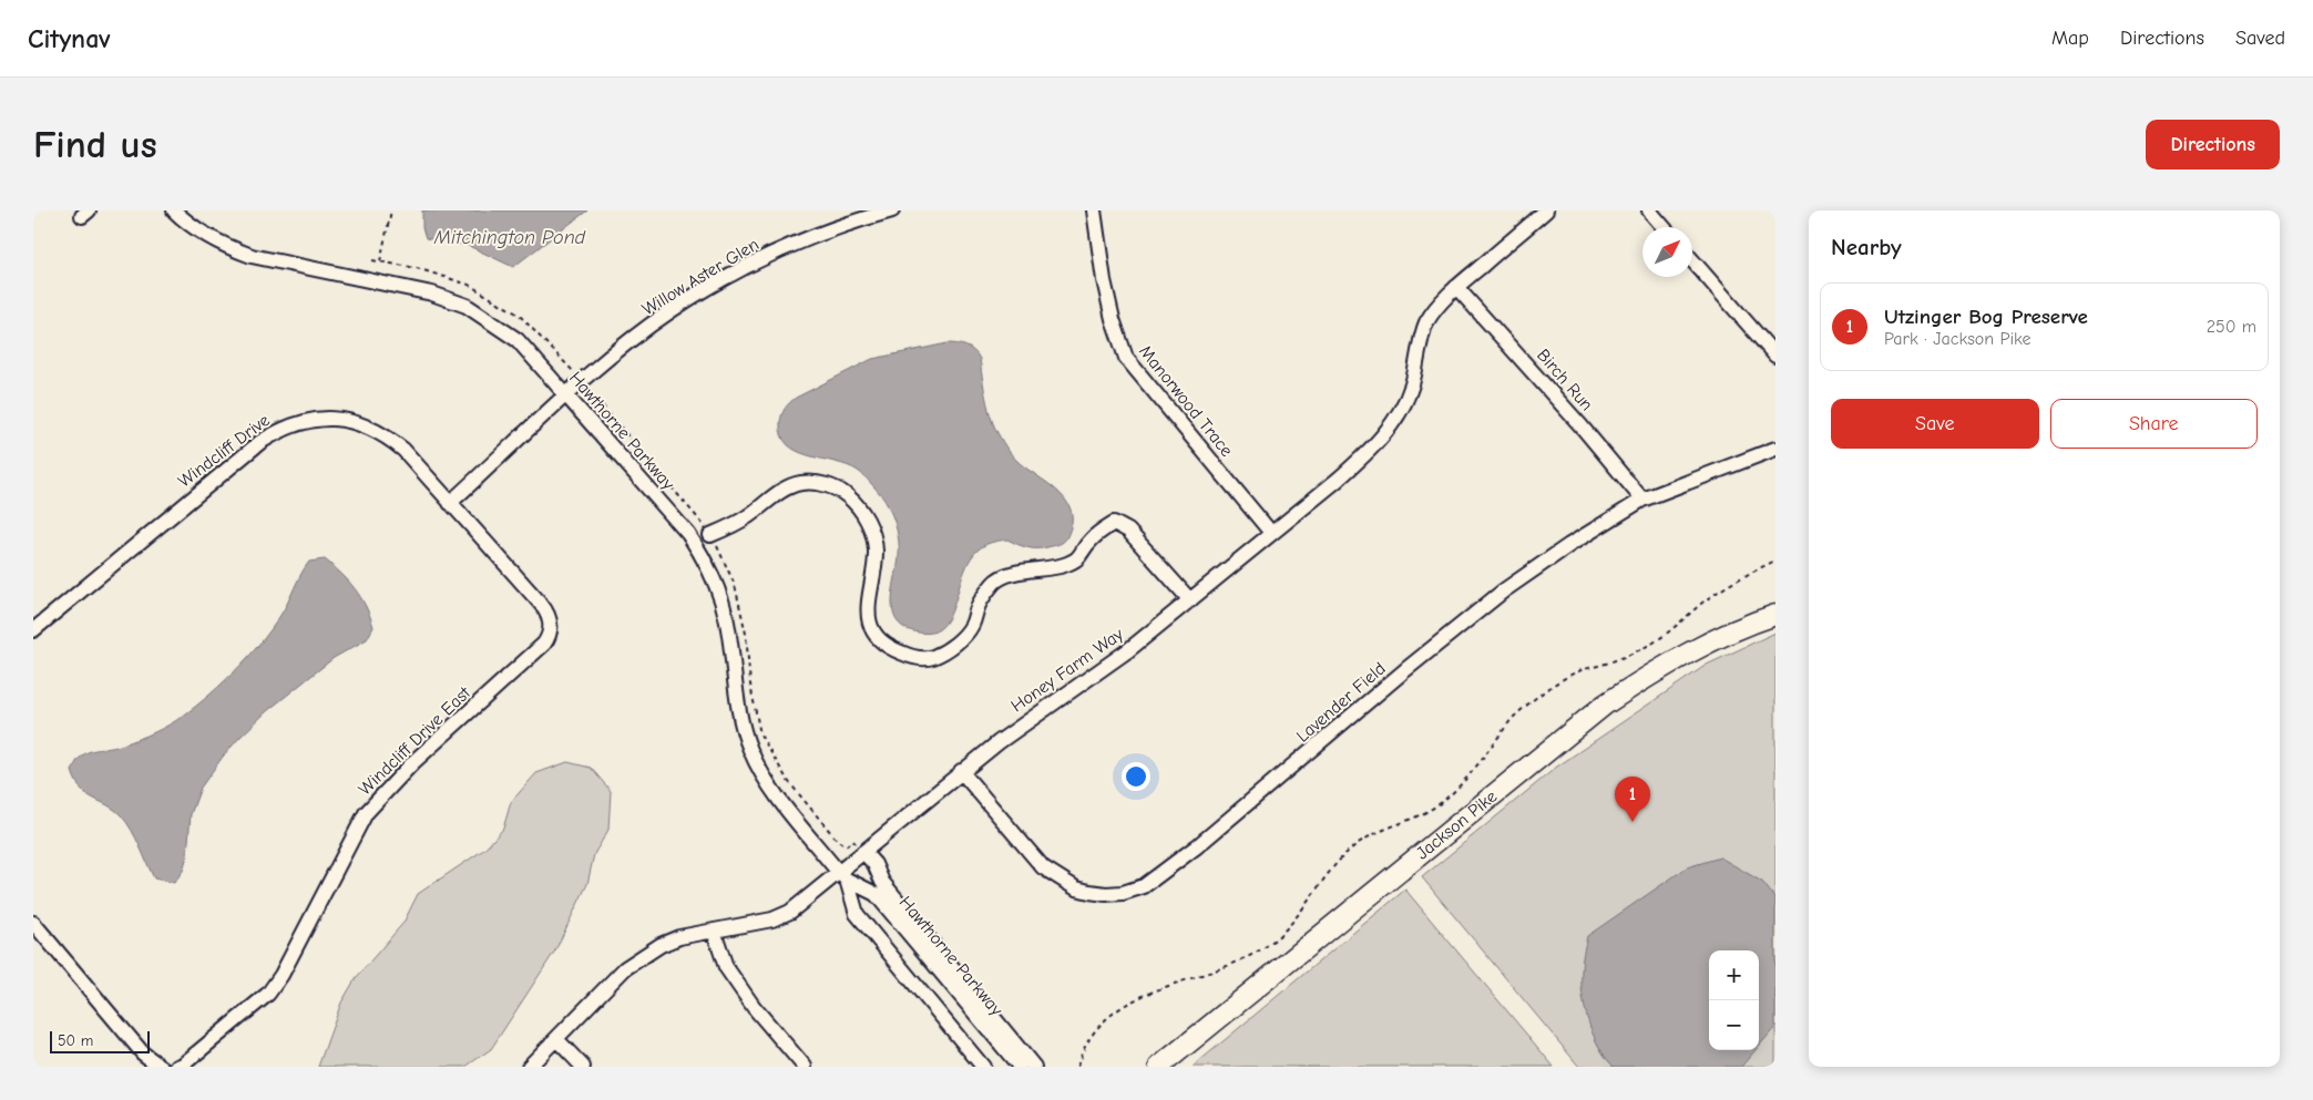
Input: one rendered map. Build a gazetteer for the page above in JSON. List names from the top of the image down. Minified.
{"streets":{"main road":["Jackson Pike"],"street":["Willow Aster Glen","Birch Run","Manorwood Trace","Hawthorne Parkway","Windcliff Drive","Honey Farm Way","Lavender Field","Windcliff Drive East"]},"crossings":[["Willow Aster Glen","Hawthorne Parkway"],["Willow Aster Glen","Windcliff Drive"],["Willow Aster Glen","Windcliff Drive East"],["Birch Run","Honey Farm Way"],["Birch Run","Lavender Field"],["Manorwood Trace","Honey Farm Way"],["Hawthorne Parkway","Honey Farm Way"],["Windcliff Drive","Windcliff Drive East"],["Honey Farm Way","Lavender Field"]],"water":["Mitchington Pond"],"scale_bar":"50 m","north":"top right","page":{"header":"Citynav","nav":["Map","Directions","Saved"],"buttons":["Directions",["Save","Share"]],"title":"Find us","heading":"Nearby","list":[{"mark":"1","name":"Utzinger Bog Preserve","note":"Park · Jackson Pike","value":"250 m"}],"pins":"1","map_buttons":["+","−"],"scale":"50 m"}}
